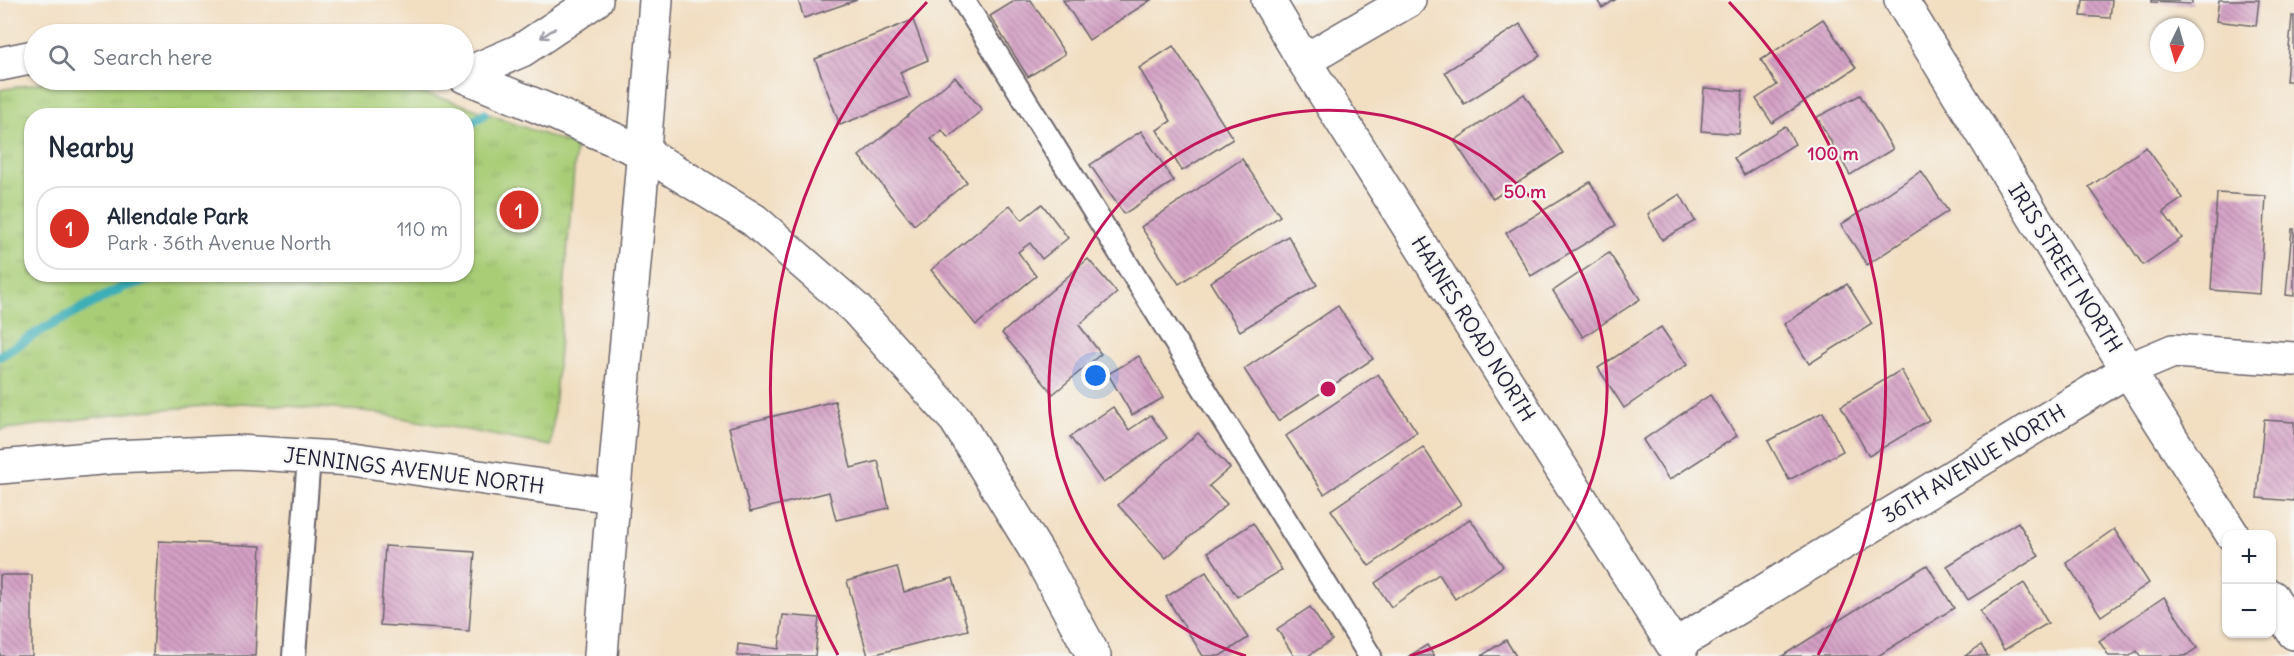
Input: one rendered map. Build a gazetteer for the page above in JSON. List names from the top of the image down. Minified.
{"streets":{"street":["IRIS STREET NORTH","HAINES ROAD NORTH","36TH AVENUE NORTH","JENNINGS AVENUE NORTH"]},"crossings":[["IRIS STREET NORTH","36TH AVENUE NORTH"],["HAINES ROAD NORTH","36TH AVENUE NORTH"]],"north":"bottom","page":{"search":"Search here","heading":"Nearby","list":[{"mark":"1","name":"Allendale Park","note":"Park · 36th Avenue North","value":"110 m"}],"pins":"1","map_buttons":["+","−"]},"rings":["100 m","50 m"]}
